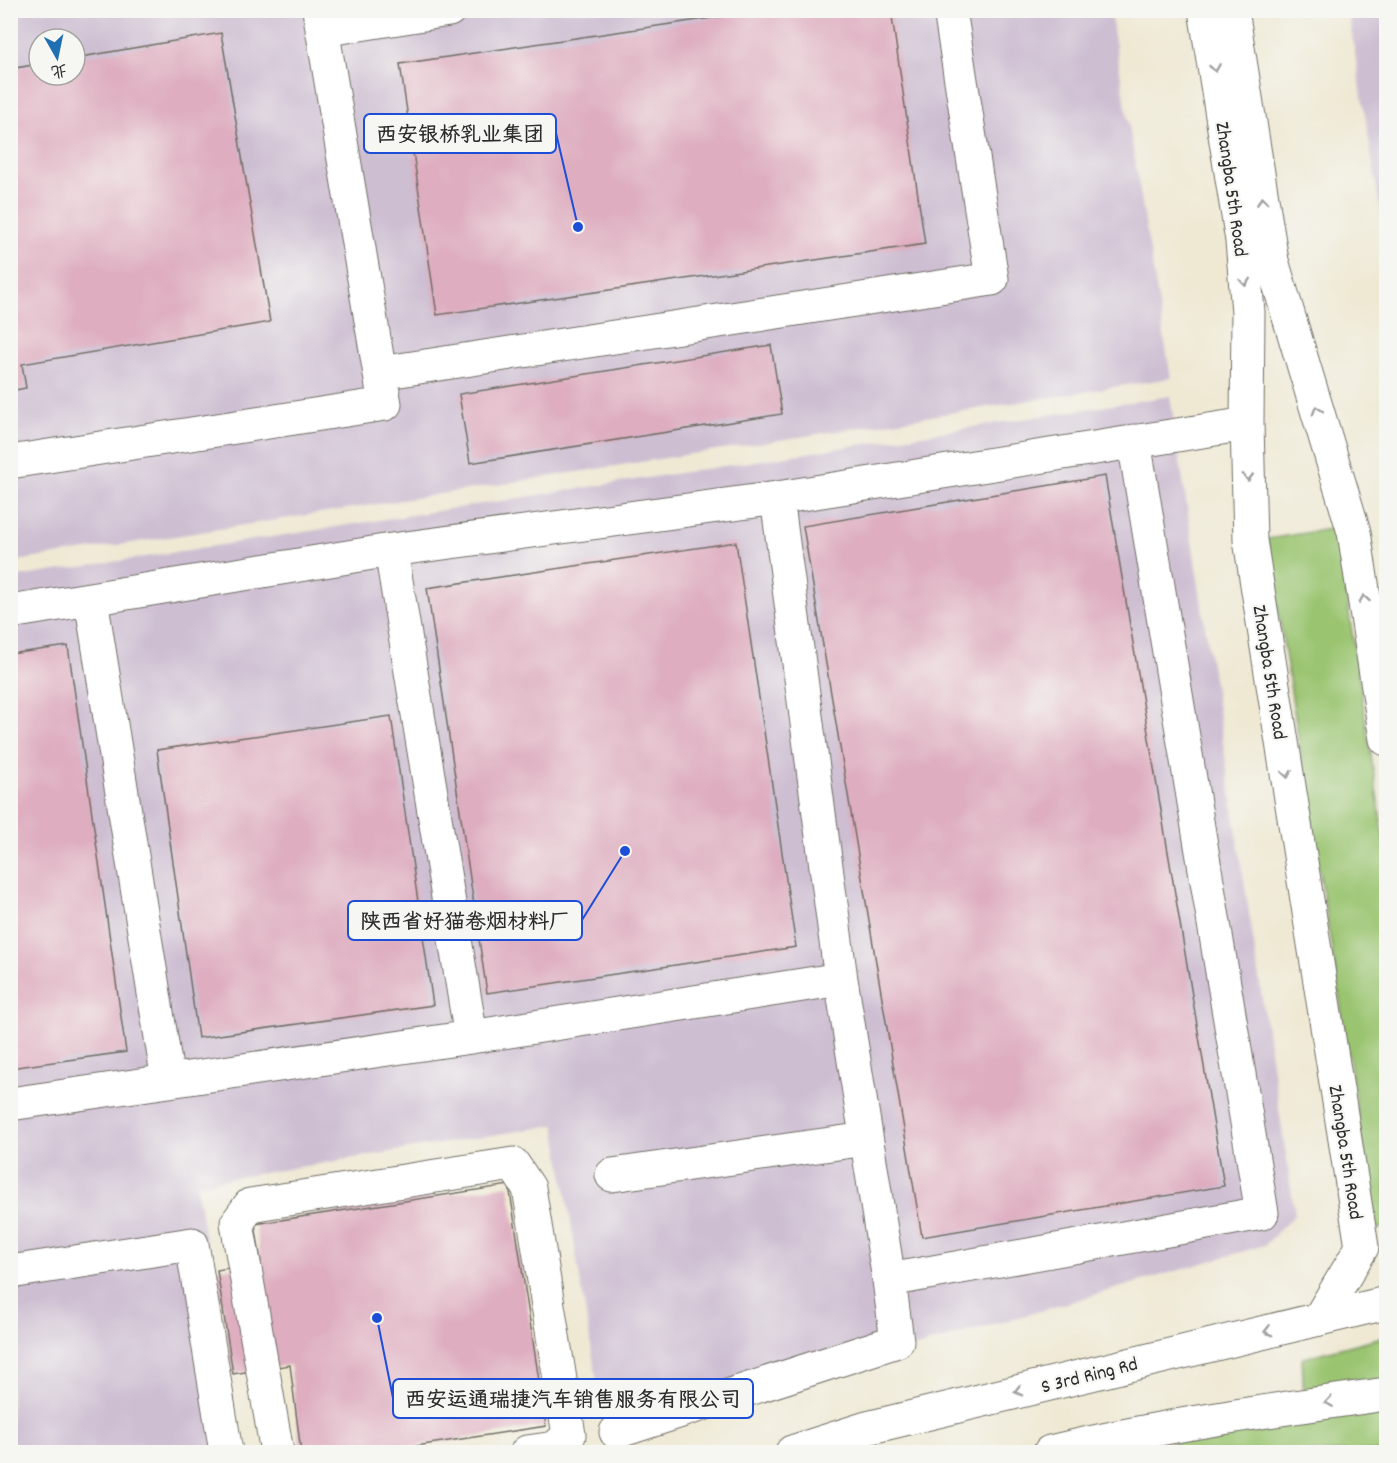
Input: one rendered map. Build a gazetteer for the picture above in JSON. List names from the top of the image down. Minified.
{"streets":{"main road":["Zhangba 5th Road","S 3rd Ring Rd"]},"crossings":[["Zhangba 5th Road","S 3rd Ring Rd"]],"places":["西安银桥乳业集团","陕西省好猫卷烟材料厂","西安运通瑞捷汽车销售服务有限公司"],"north":"bottom"}
